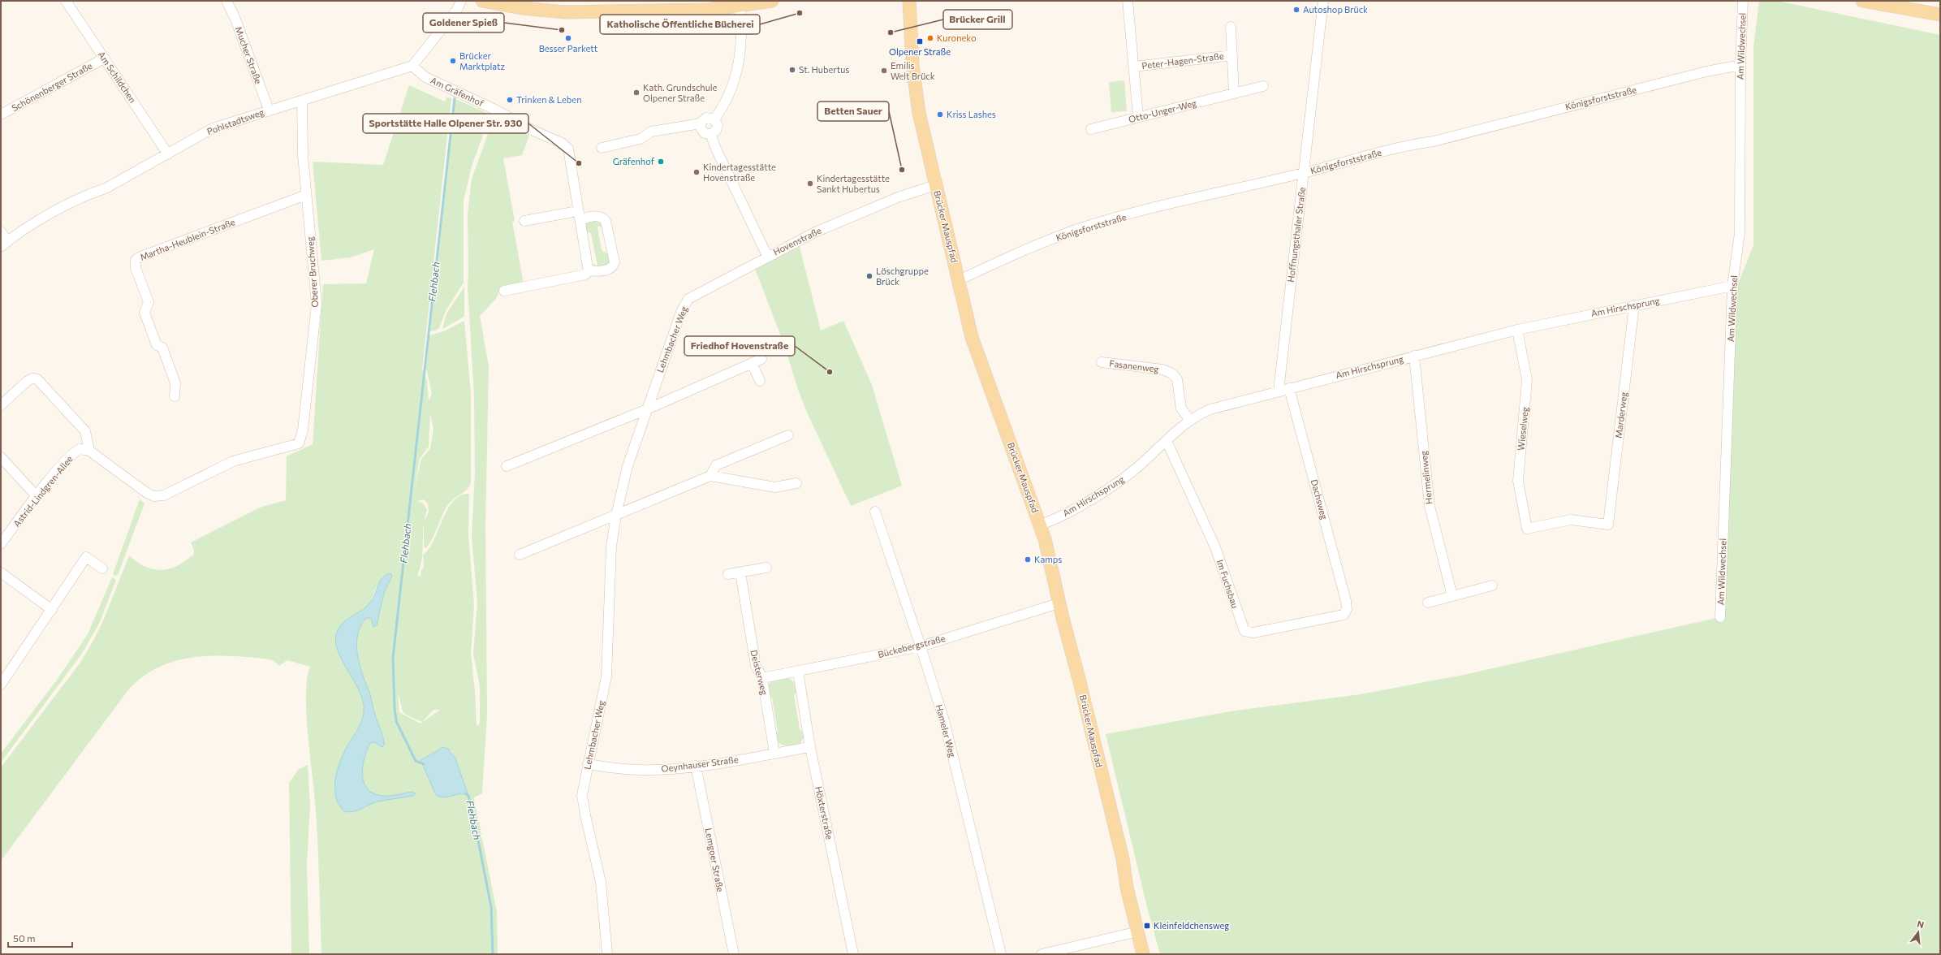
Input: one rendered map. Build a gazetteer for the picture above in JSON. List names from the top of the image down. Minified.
{"streets":{"main road":["Brücker Mauspfad"],"street":["Am Wildwechsel","Mucher Straße","Peter-Hagen-Straße","Am Schildchen","Schönenberger Straße","Am Gräfenhof","Königsforststraße","Otto-Unger-Weg","Pohlstadtsweg","Hoffnungsthaler Straße","Martha-Heublein-Straße","Hovenstraße","Oberer Bruchweg","Am Hirschsprung","Lehmbacher Weg","Fasanenweg","Marderweg","Wieselweg","Hermelinweg","Astrid-Lindgren-Allee","Dachsweg","Im Fuchsbau","Bückebergstraße","Deisterweg","Hameler Weg","Oeynhauser Straße","Höxterstraße","Lemgoer Straße"]},"crossings":[["Am Wildwechsel","Königsforststraße"],["Am Wildwechsel","Am Hirschsprung"],["Mucher Straße","Pohlstadtsweg"],["Peter-Hagen-Straße","Otto-Unger-Weg"],["Am Schildchen","Schönenberger Straße"],["Am Schildchen","Pohlstadtsweg"],["Am Gräfenhof","Pohlstadtsweg"],["Königsforststraße","Brücker Mauspfad"],["Königsforststraße","Hoffnungsthaler Straße"],["Pohlstadtsweg","Oberer Bruchweg"],["Brücker Mauspfad","Hovenstraße"],["Brücker Mauspfad","Am Hirschsprung"],["Brücker Mauspfad","Bückebergstraße"],["Hoffnungsthaler Straße","Am Hirschsprung"],["Martha-Heublein-Straße","Oberer Bruchweg"],["Hovenstraße","Lehmbacher Weg"],["Oberer Bruchweg","Astrid-Lindgren-Allee"],["Am Hirschsprung","Fasanenweg"],["Am Hirschsprung","Marderweg"],["Am Hirschsprung","Wieselweg"],["Am Hirschsprung","Hermelinweg"],["Am Hirschsprung","Dachsweg"],["Am Hirschsprung","Im Fuchsbau"],["Lehmbacher Weg","Oeynhauser Straße"],["Marderweg","Wieselweg"],["Dachsweg","Im Fuchsbau"],["Bückebergstraße","Deisterweg"],["Bückebergstraße","Hameler Weg"],["Bückebergstraße","Höxterstraße"],["Deisterweg","Oeynhauser Straße"],["Oeynhauser Straße","Höxterstraße"],["Oeynhauser Straße","Lemgoer Straße"]],"water":["Flehbach"],"places":{"other":["Autoshop Brück","Katholische Öffentliche Bücherei","Goldener Spieß","Brücker Grill","Besser Parkett","Kuroneko","Brücker Marktplatz","St. Hubertus","Emilis Welt Brück","Kath. Grundschule Olpener Straße","Trinken & Leben","Kriss Lashes","Gräfenhof","Sportstätte Halle Olpener Str. 930","Betten Sauer","Kindertagesstätte Hovenstraße","Kindertagesstätte Sankt Hubertus","Löschgruppe Brück","Friedhof Hovenstraße","Kamps"],"transit":["Olpener Straße","Kleinfeldchensweg"]},"scale_bar":"50 m","north":"top"}
